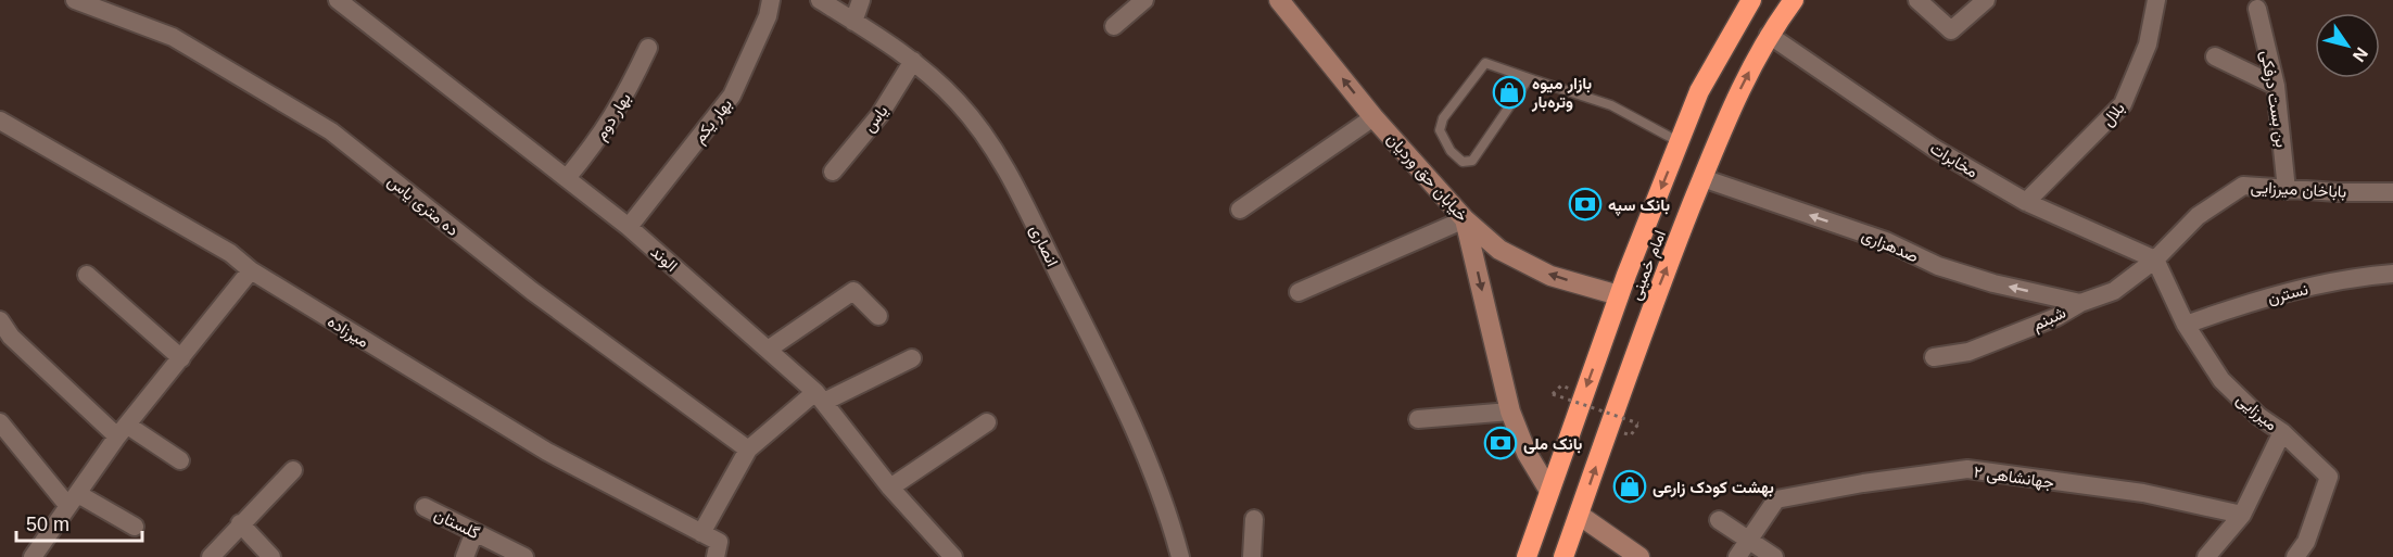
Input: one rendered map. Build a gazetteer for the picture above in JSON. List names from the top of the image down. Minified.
{"streets":{"highway":["امام خمینی"],"main road":["خیابان حق وردیان"],"street":["بن بست درفکی","بلال","بهار دوم","یاس","بهار یکم","مخابرات","باباخان میرزایی","ده متری یاس","انصاری","صدهزاری","الوند","نسترن","شبنم","میرزاده","میرزایی","جهانشاهی ۲","گلستان"]},"crossings":[["بن بست درفکی","باباخان میرزایی"],["بلال","مخابرات"],["بهار دوم","الوند"],["یاس","انصاری"],["بهار یکم","الوند"],["مخابرات","باباخان میرزایی"],["مخابرات","امام خمینی"],["مخابرات","شبنم"],["مخابرات","میرزایی"],["خیابان حق وردیان","امام خمینی"],["باباخان میرزایی","شبنم"],["باباخان میرزایی","میرزایی"],["صدهزاری","امام خمینی"],["صدهزاری","شبنم"],["نسترن","میرزایی"],["شبنم","میرزایی"]],"one_way":["خیابان حق وردیان","صدهزاری"],"places":{"shop":["بازار میوه وتره‌بار","بهشت کودک زارعی"],"bank":["بانک سپه","بانک ملی"]},"scale_bar":"50 m","north":"bottom right"}
